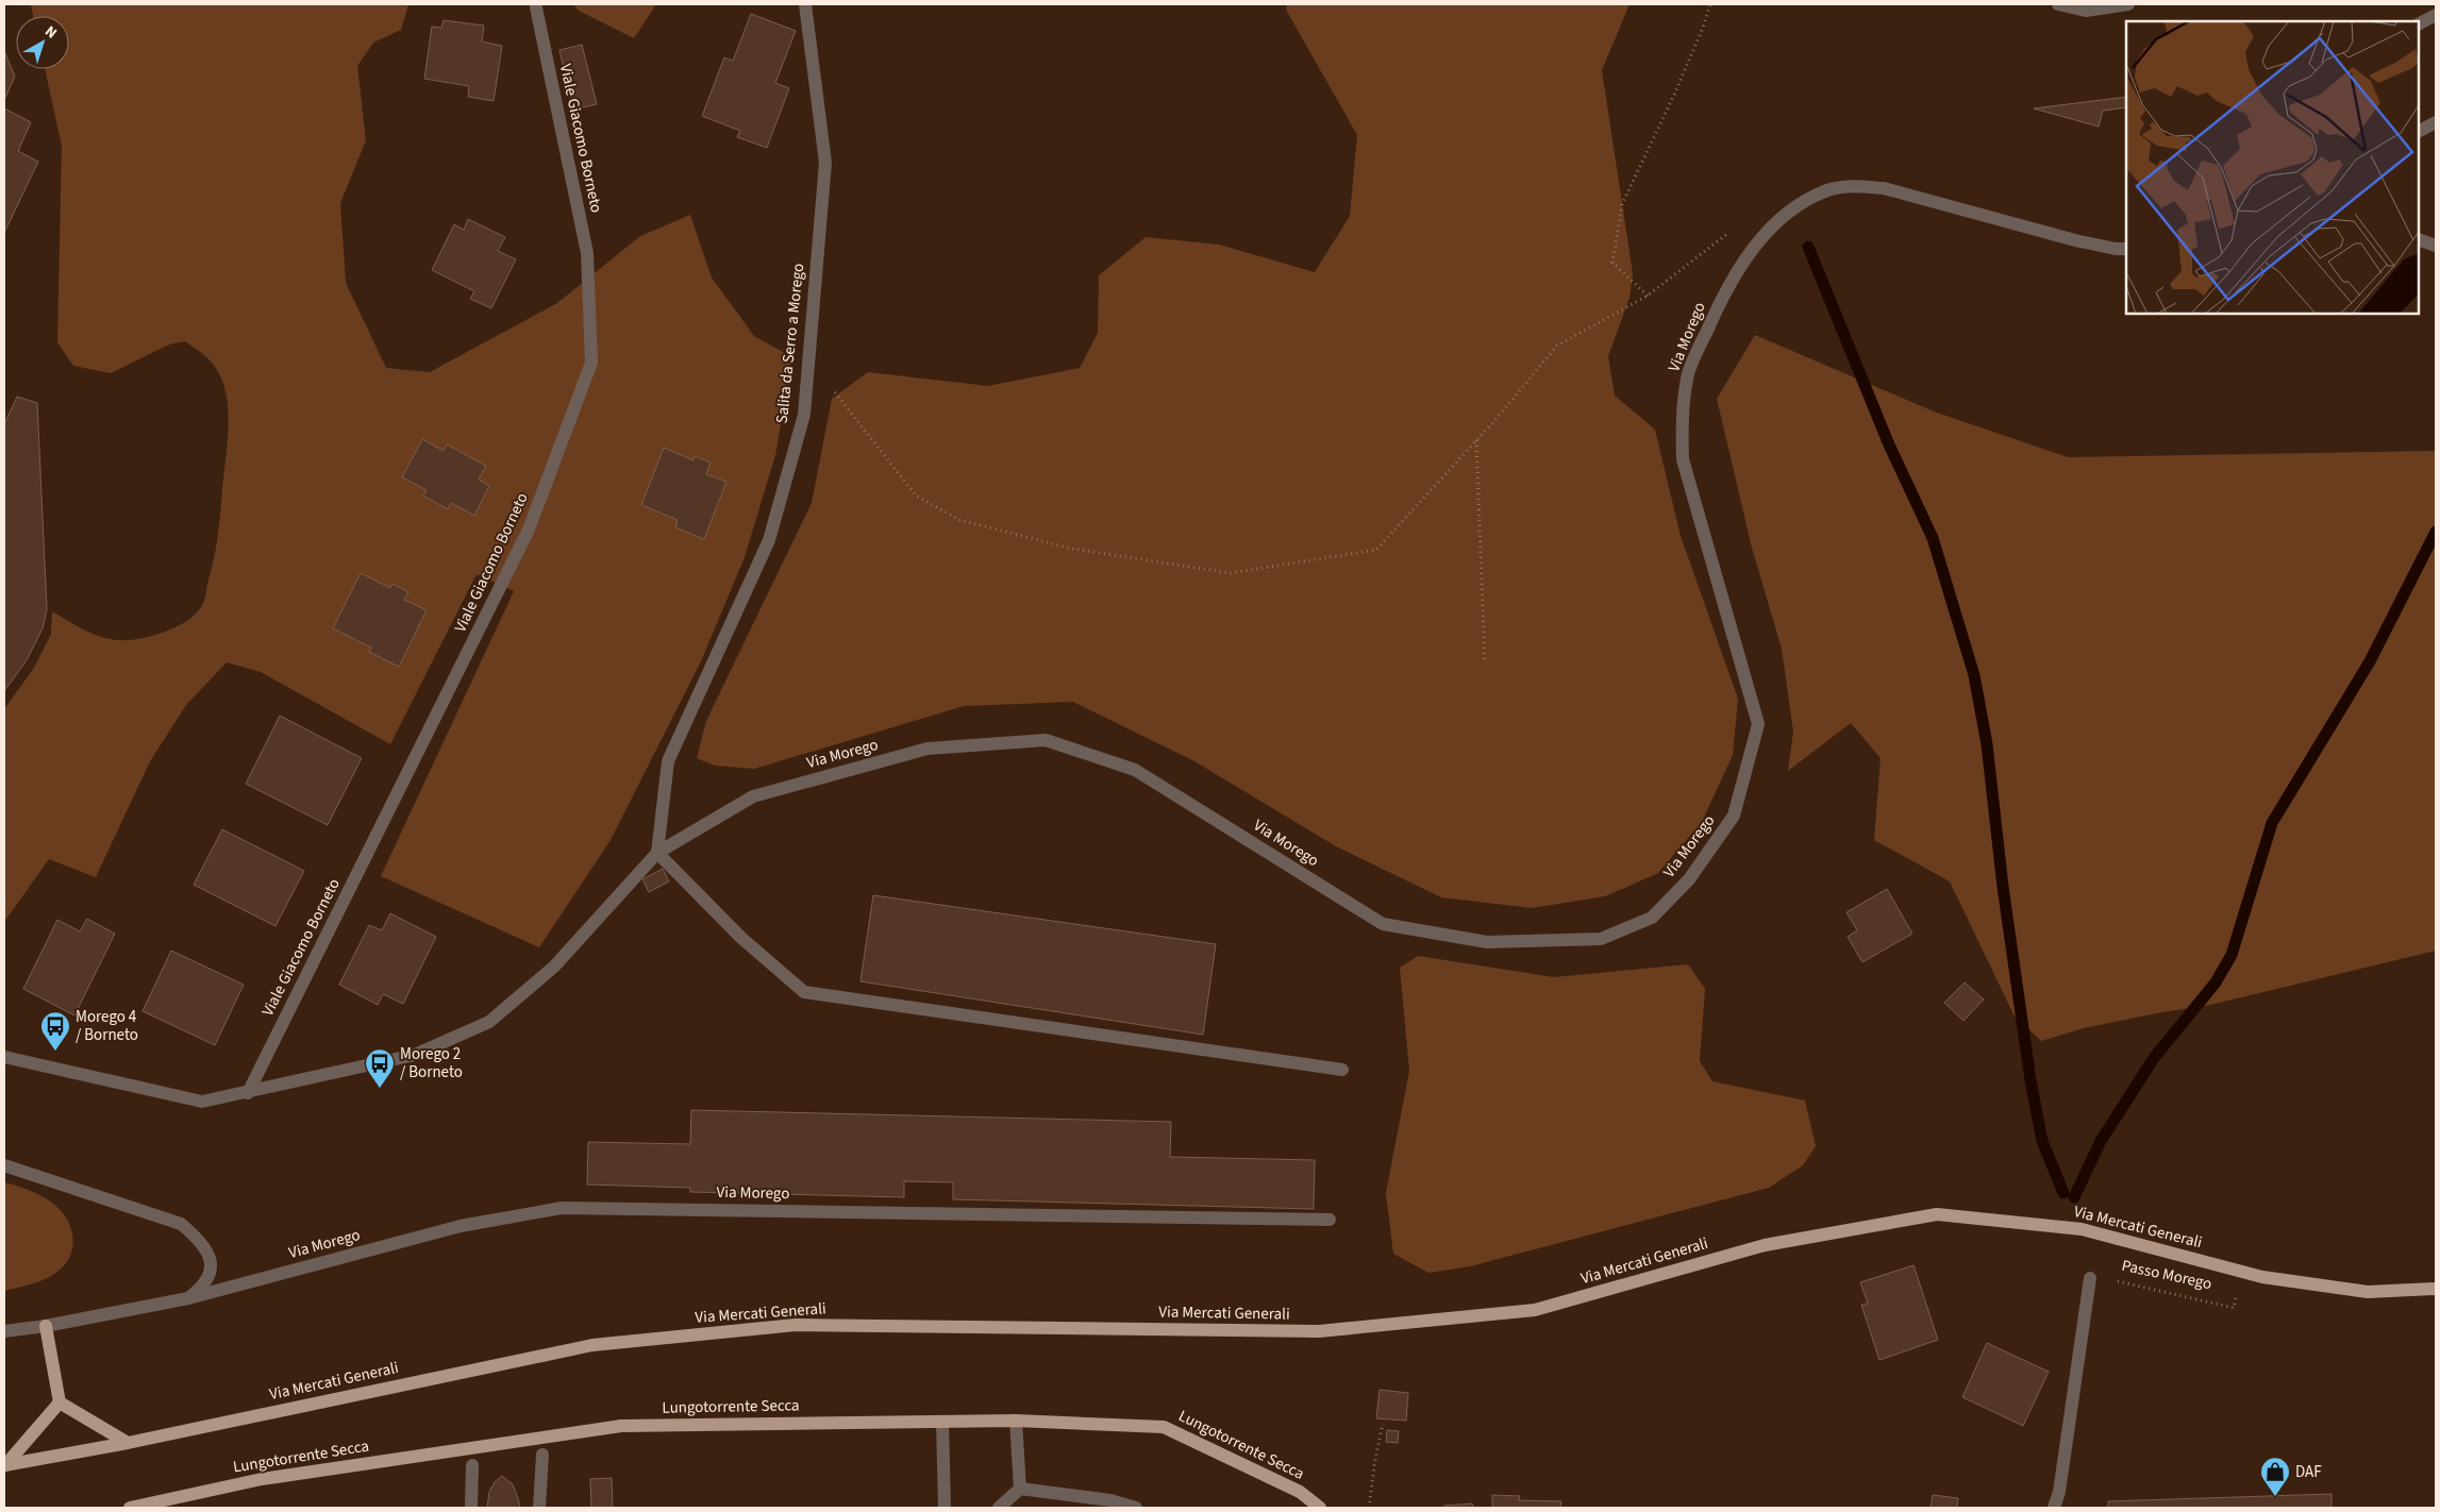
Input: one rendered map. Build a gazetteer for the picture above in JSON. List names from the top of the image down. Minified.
{"streets":{"main road":["Via Mercati Generali","Lungotorrente Secca"],"street":["Viale Giacomo Borneto","Via Morego","Salita da Serro a Morego"],"path":["Passo Morego"]},"crossings":[["Viale Giacomo Borneto","Via Morego"],["Via Morego","Salita da Serro a Morego"]],"places":{"bus stop":["Morego 4 / Borneto","Morego 2 / Borneto"],"shop":["DAF"]},"north":"top right"}
